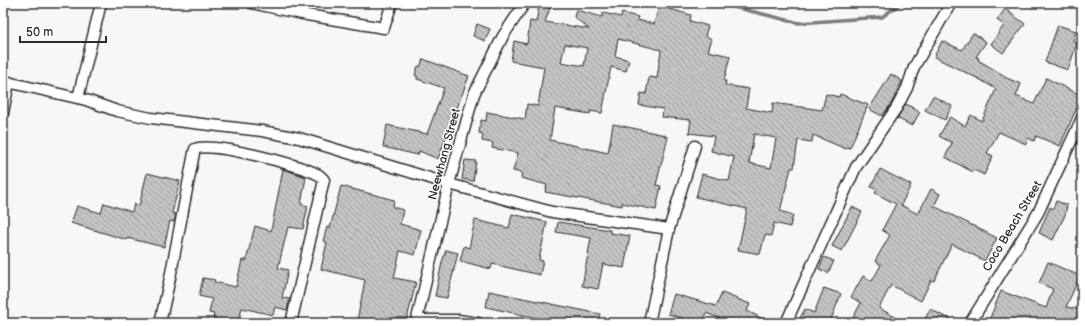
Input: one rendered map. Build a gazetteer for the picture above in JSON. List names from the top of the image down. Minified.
{"streets":{"street":["Neewhang Street","Coco Beach Street"]},"scale_bar":"50 m"}
